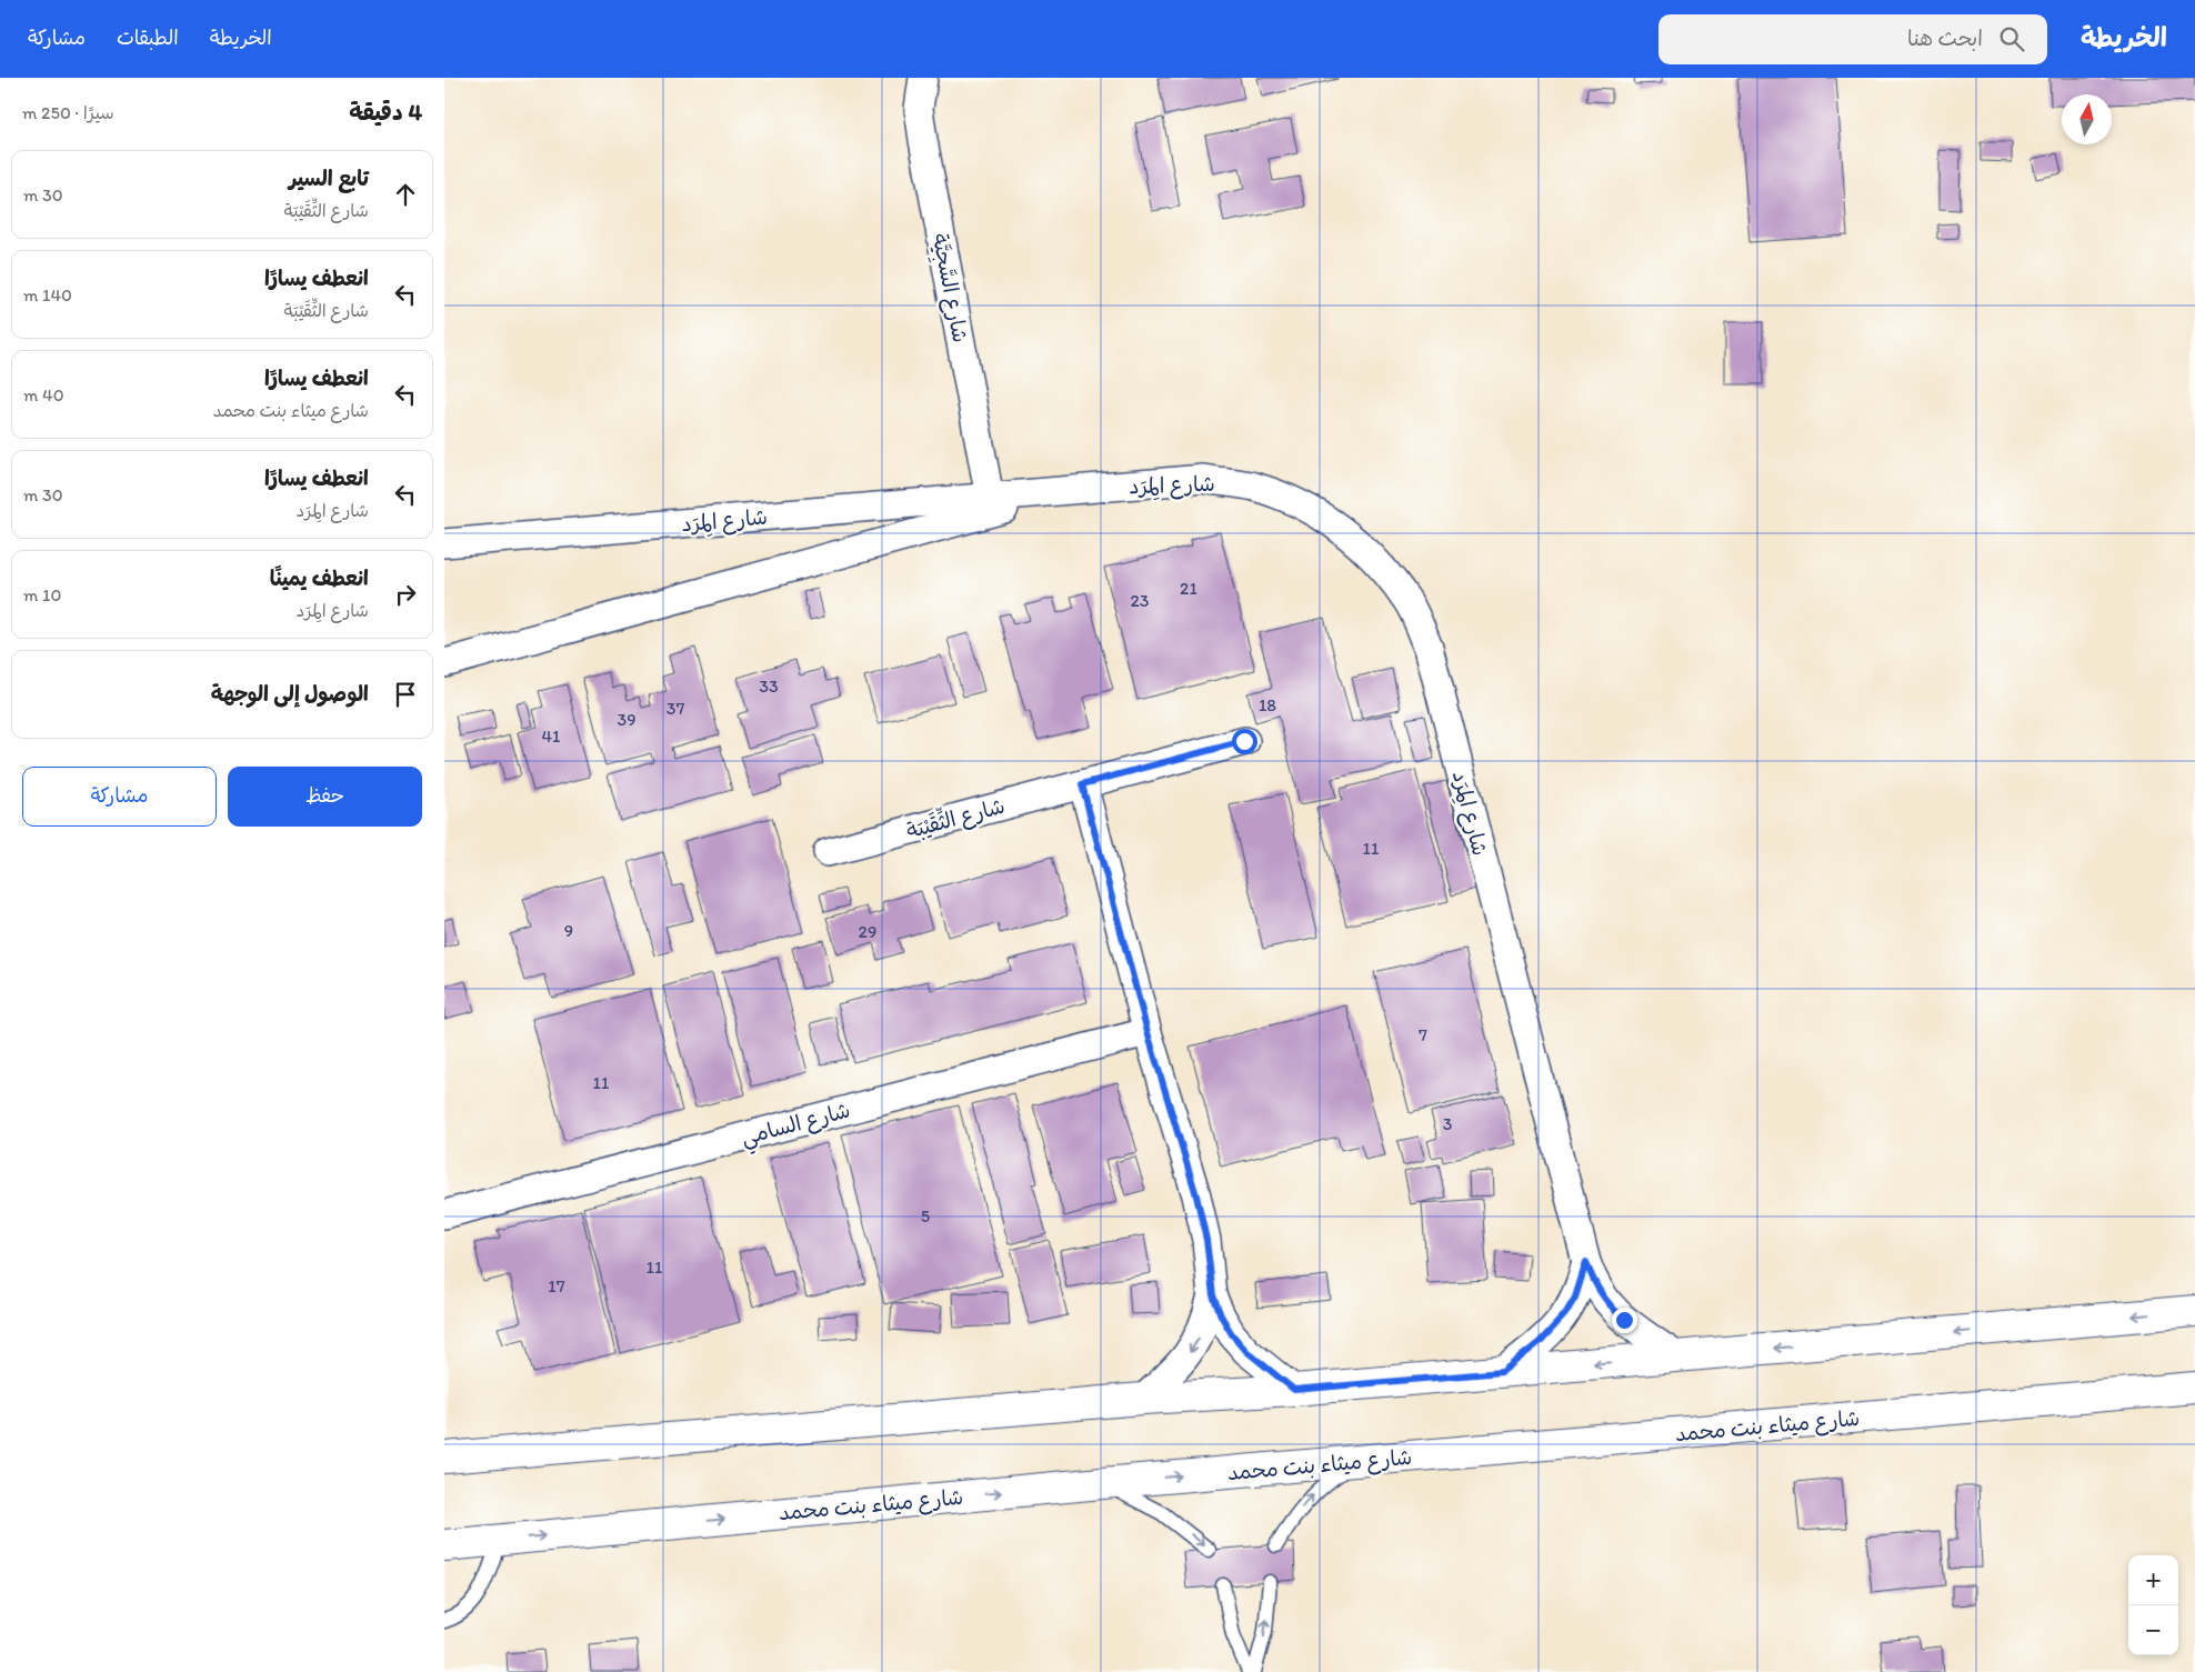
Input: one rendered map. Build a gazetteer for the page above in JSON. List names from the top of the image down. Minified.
{"streets":{"main road":["شارع ميثاء بنت محمد"],"street":["شارع السَّجِيَّة","شارع المِرَد","شارع الثِّقَيْبَة","شارع السامي"]},"crossings":[["شارع السَّجِيَّة","شارع المِرَد"]],"house_numbers":["21","23","33","18","37","39","41","11","9","29","7","11","3","5","11","17"],"north":"top","page":{"header":"الخريطة","search":"ابحث هنا","nav":["الخريطة","الطبقات","مشاركة"],"heading":["4 دقيقة","سيرًا · 250 m"],"list":[["تابع السير","شارع الثِّقَيْبَة","30 m"],["انعطف يسارًا","شارع الثِّقَيْبَة","140 m"],["انعطف يسارًا","شارع ميثاء بنت محمد","40 m"],["انعطف يسارًا","شارع المِرَد","30 m"],["انعطف يمينًا","شارع المِرَد","10 m"],"الوصول إلى الوجهة"],"buttons":["حفظ","مشاركة"],"map_buttons":["+","−"]}}
